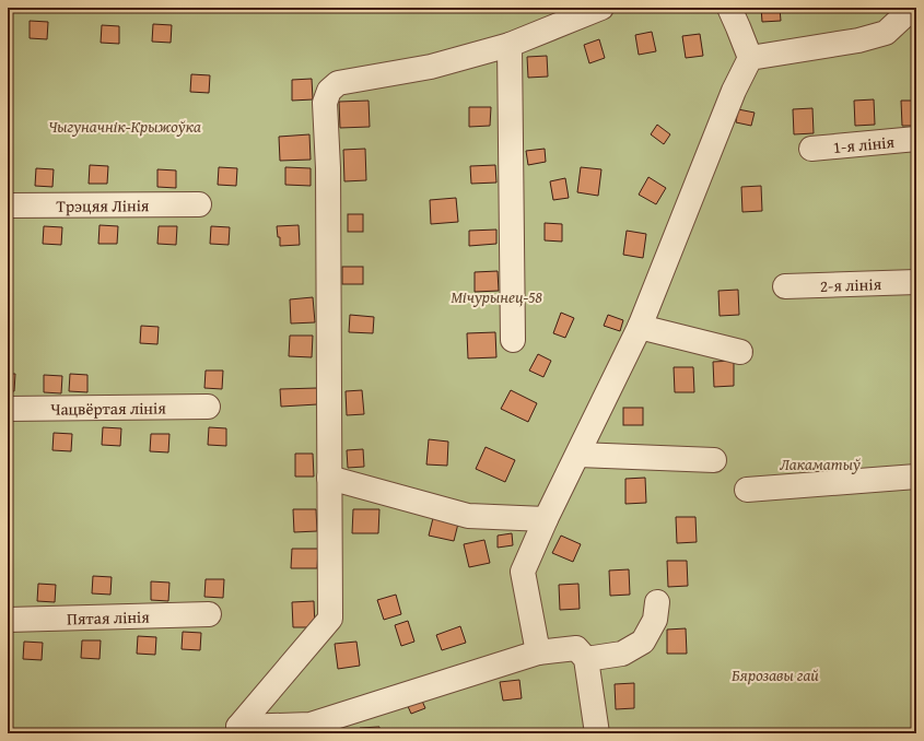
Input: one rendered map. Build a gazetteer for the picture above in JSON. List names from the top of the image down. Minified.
{"streets":{"street":["1-я лінія","Трэцяя Лінія","2-я лінія","Чацвёртая лінія","Пятая лінія"]},"parks":["Чыгуначнік-Крыжоўка","Мічурынец-58","Лакаматыў","Бярозавы гай"]}
